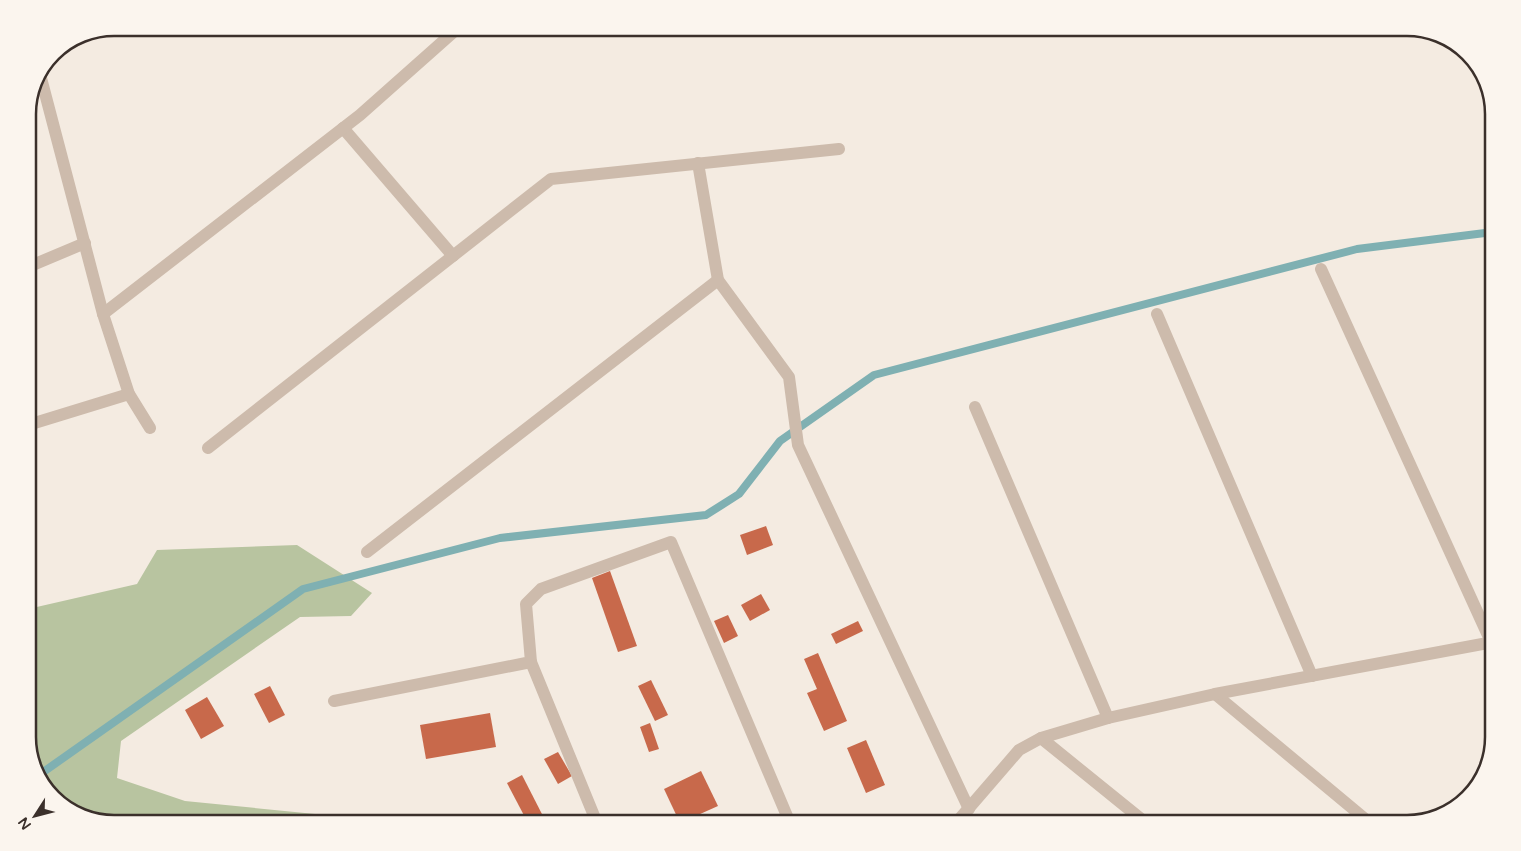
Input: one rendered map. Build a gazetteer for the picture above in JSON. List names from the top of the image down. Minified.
{"north":"bottom left"}
